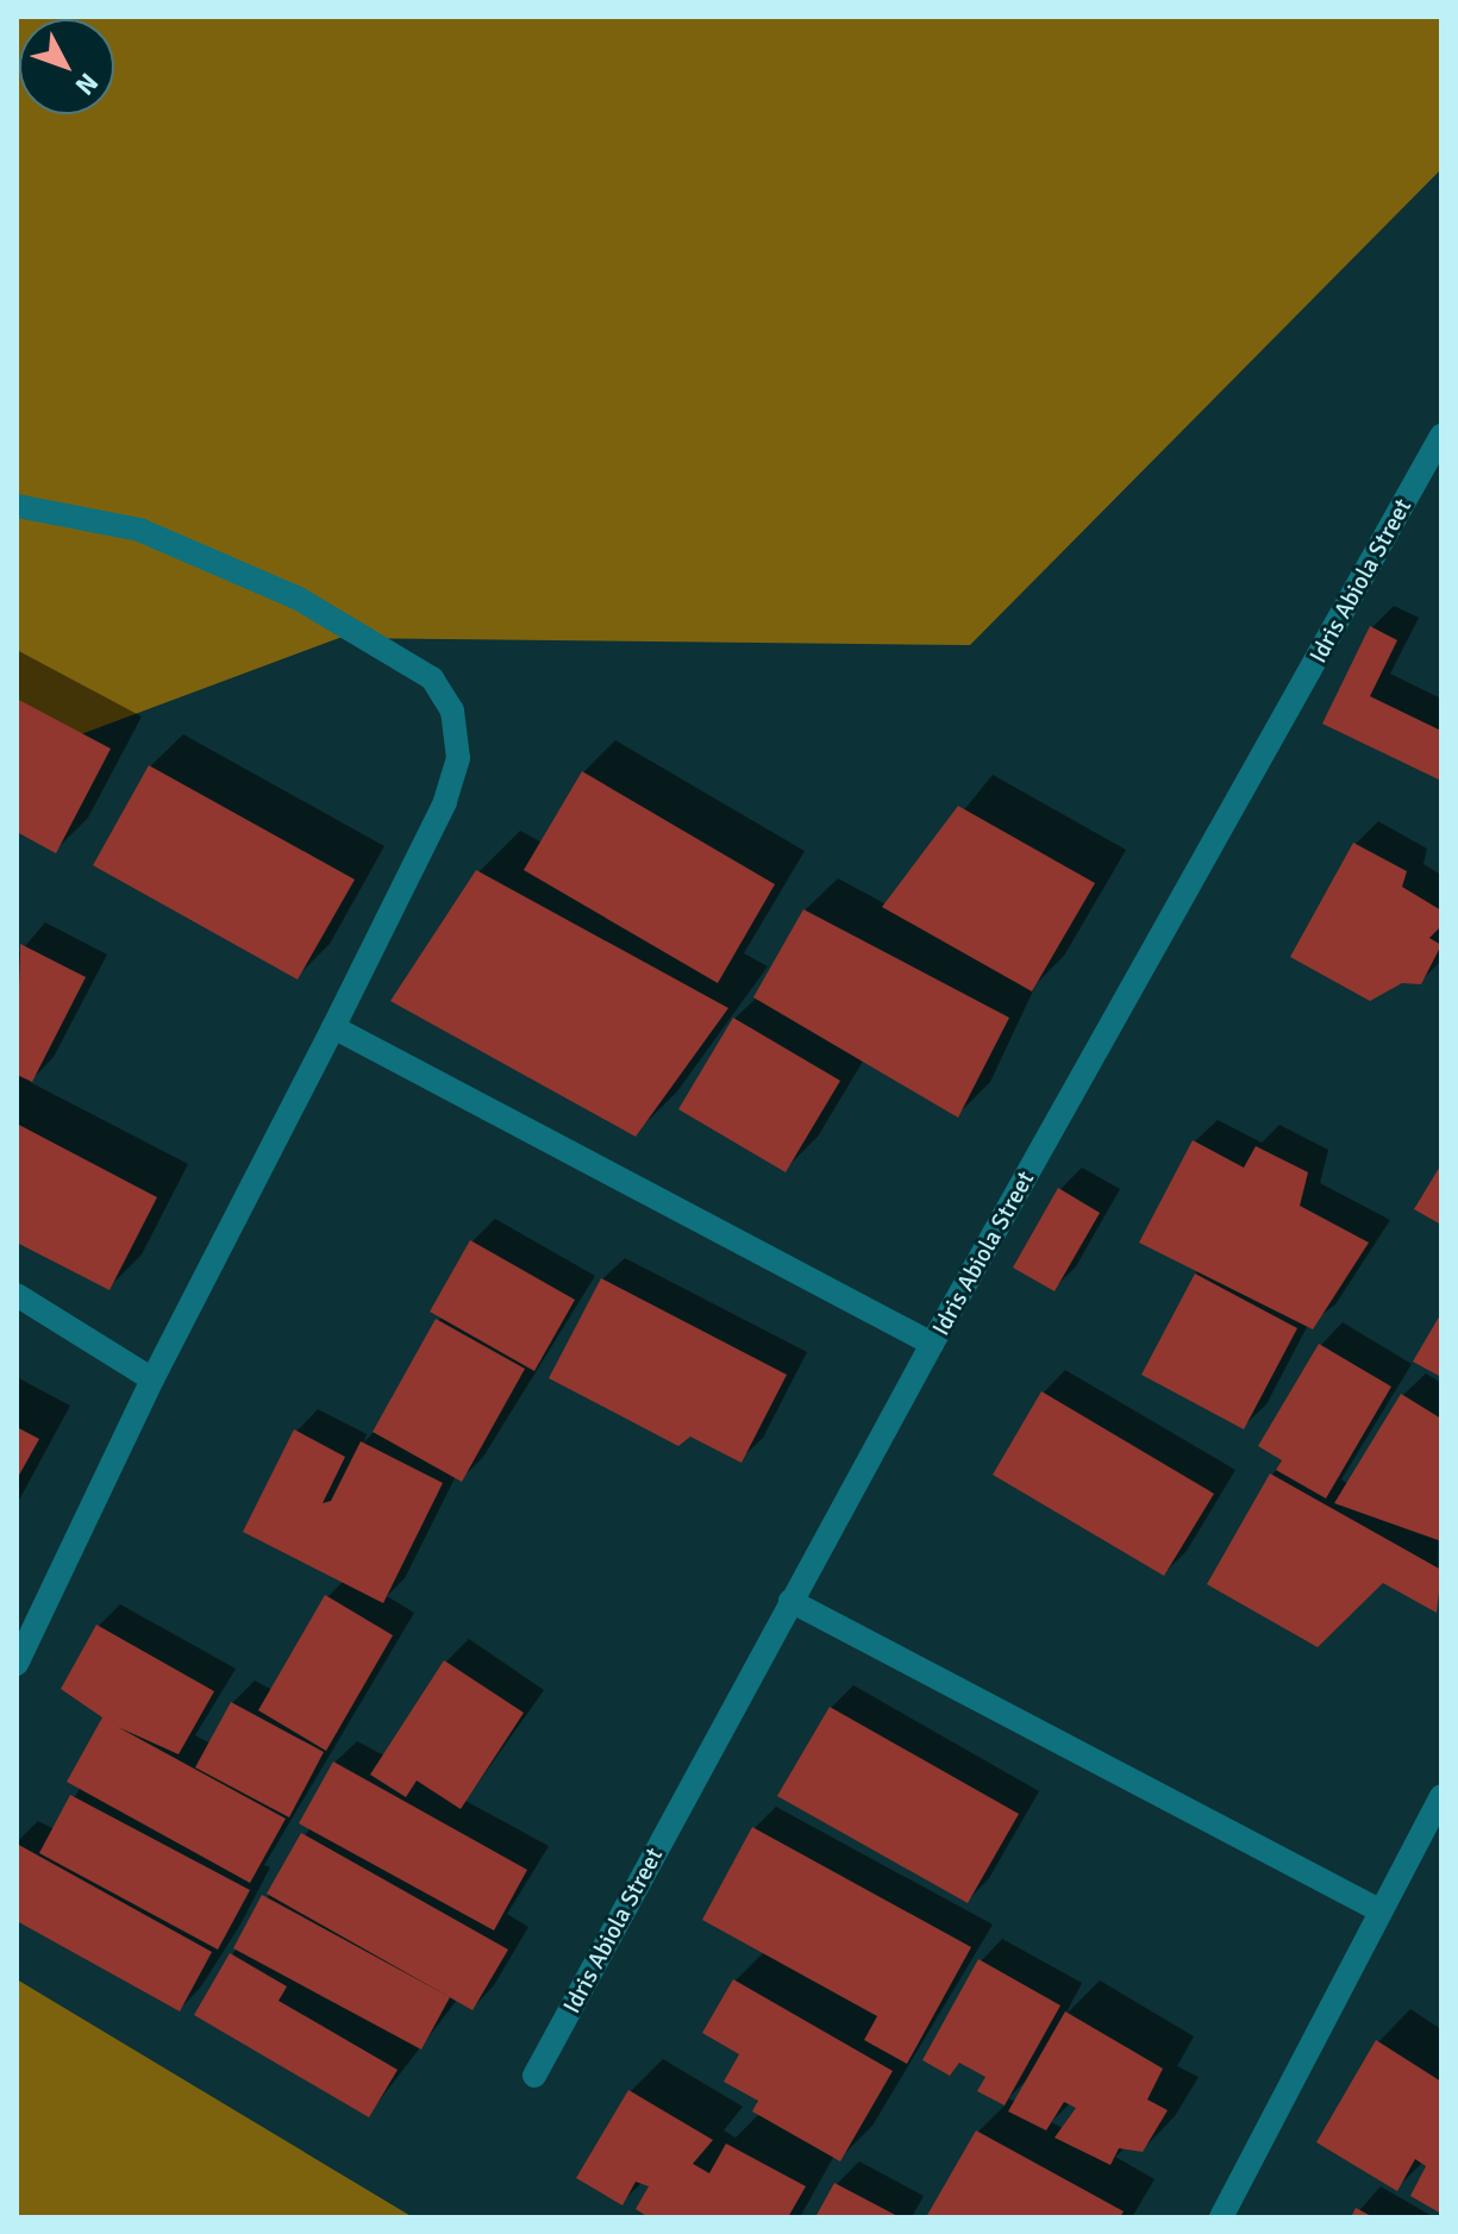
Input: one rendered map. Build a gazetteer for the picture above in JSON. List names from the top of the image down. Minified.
{"streets":{"street":["Idris Abiola Street"]},"north":"bottom right"}
